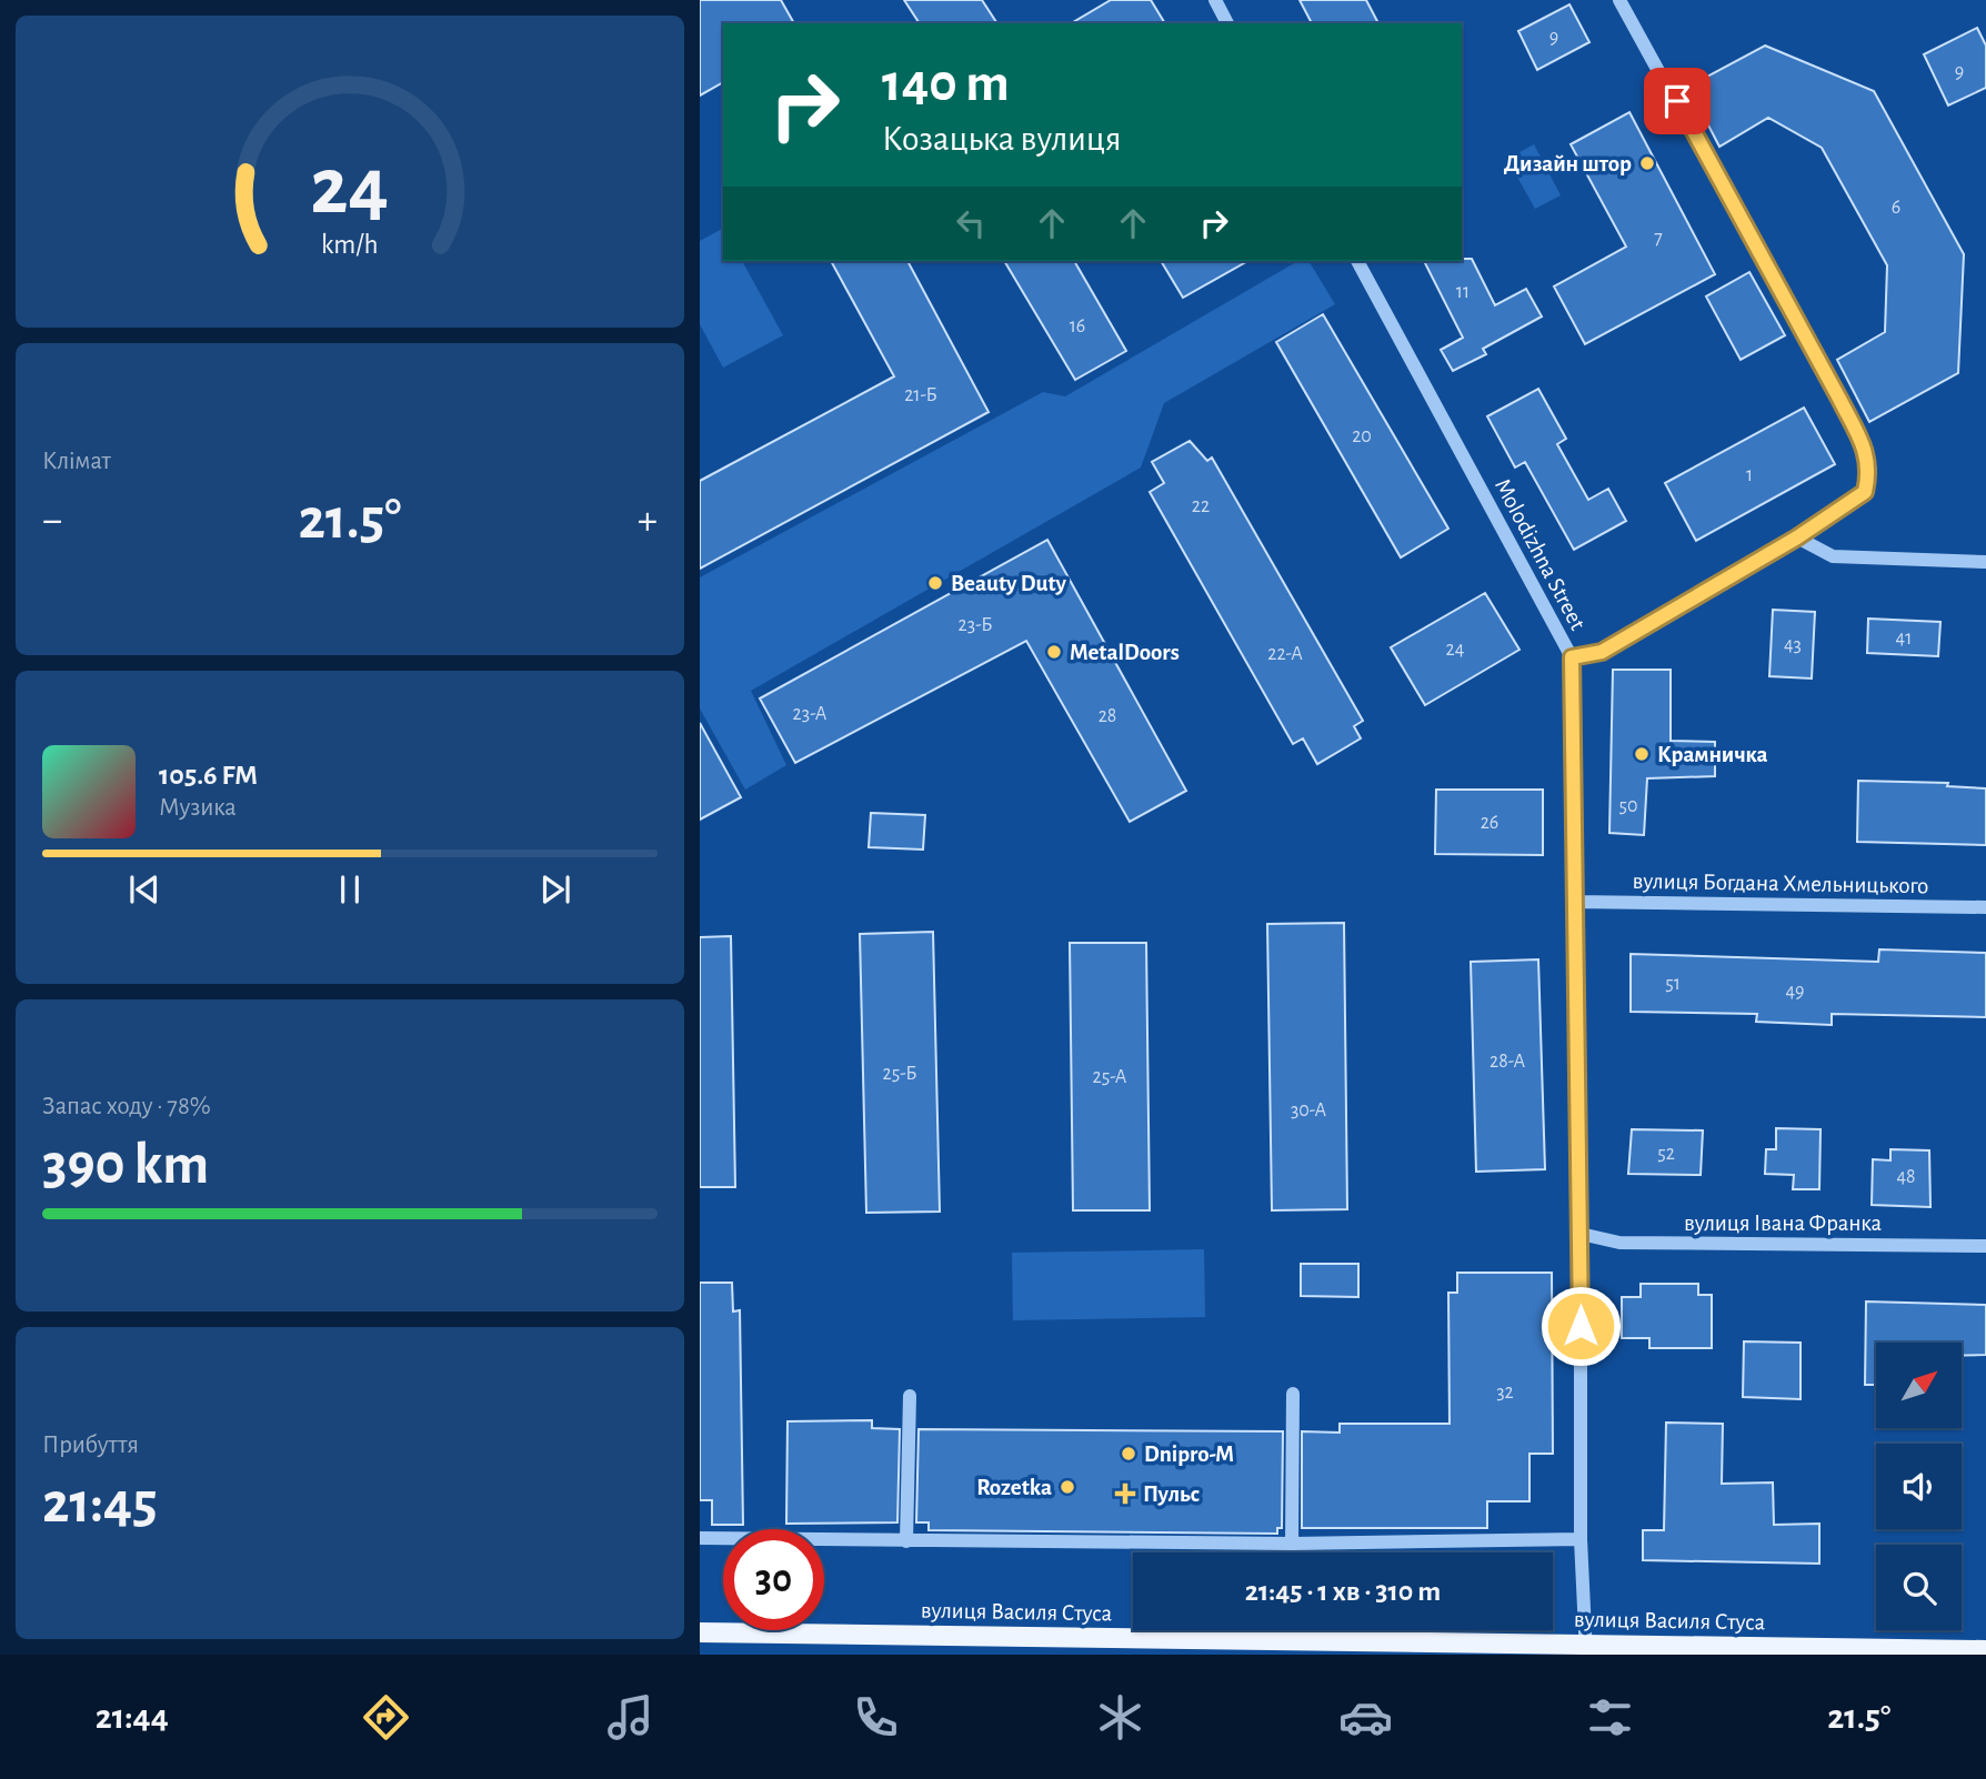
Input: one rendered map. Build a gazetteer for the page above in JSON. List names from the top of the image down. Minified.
{"streets":{"main road":["вулиця Василя Стуса"],"street":["Molodizhna Street","вулиця Богдана Хмельницького","вулиця Івана Франка"]},"crossings":[["Molodizhna Street","вулиця Богдана Хмельницького"],["Molodizhna Street","вулиця Івана Франка"],["Molodizhna Street","вулиця Василя Стуса"]],"places":{"other":["Дизайн штор","Beauty Duty","MetalDoors","Крамничка","Dnipro-M","Rozetka"],"health":["Пульс"]},"house_numbers":["9","9","6","7","11","16","21-Б","20","1","22","23-Б","41","43","24","22-А","23-А","28","50","26","51","49","28-А","25-Б","25-А","30-А","52","48","32"],"north":"top right","page":{"turn":["140 m","Козацька вулиця"],"tile":["Клімат",["Запас ходу · 78%","390 km"],["Прибуття","21:45"]],"heat":["−","21.5°","+"],"song":["105.6 FM","Музика"],"limit":"30","trip":"21:45 · 1 хв · 310 m","tabs":["21:44","21.5°"],"gauge":["24","km/h"]}}
